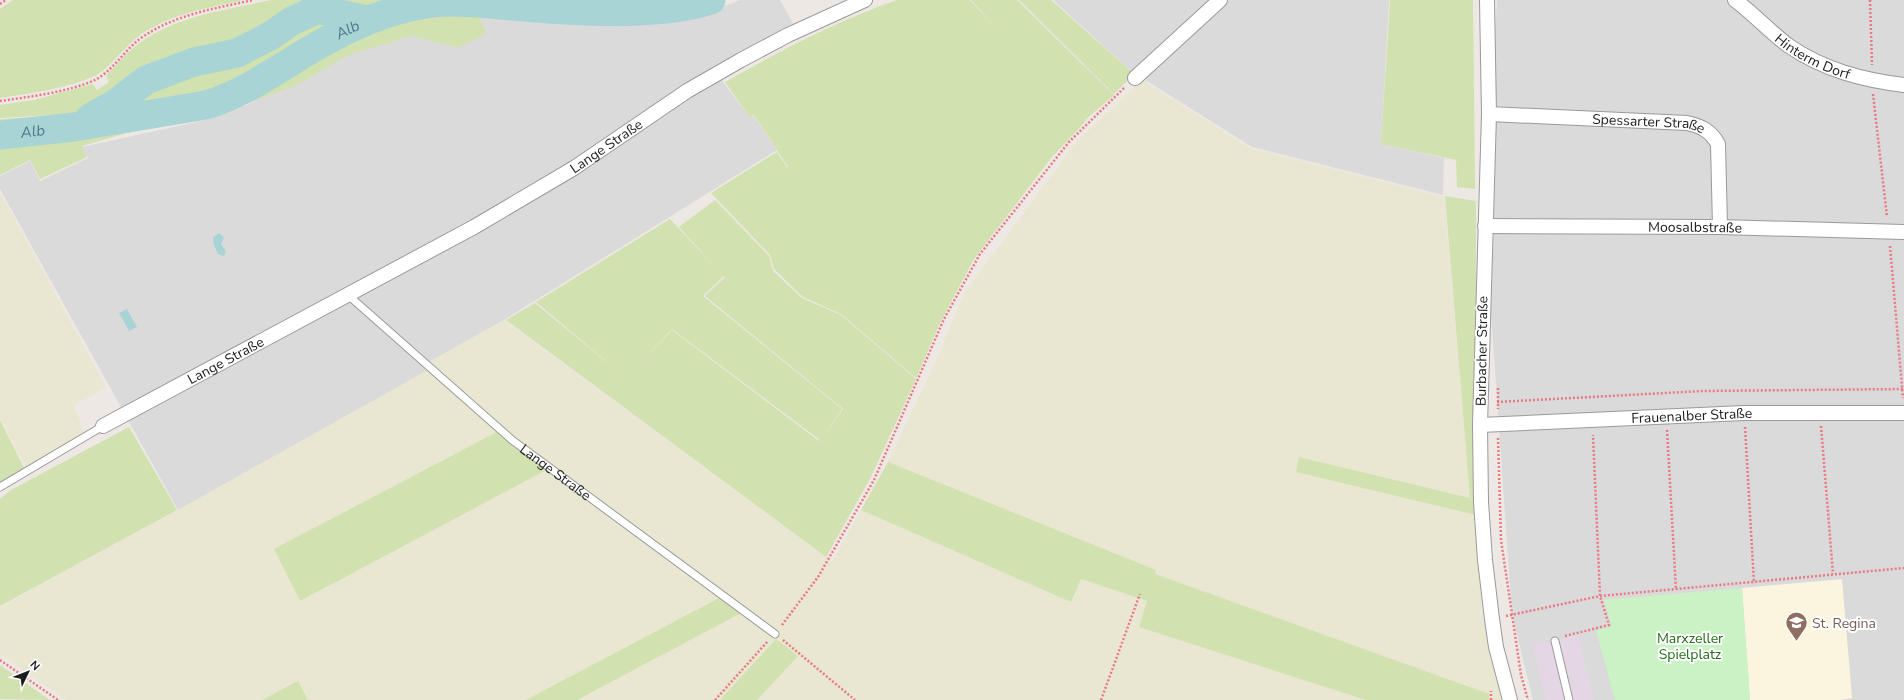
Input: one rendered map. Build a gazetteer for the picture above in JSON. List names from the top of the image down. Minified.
{"streets":{"street":["Hinterm Dorf","Spessarter Straße","Lange Straße","Moosalbstraße","Burbacher Straße","Frauenalber Straße"]},"crossings":[["Spessarter Straße","Moosalbstraße"],["Spessarter Straße","Burbacher Straße"],["Moosalbstraße","Burbacher Straße"],["Burbacher Straße","Frauenalber Straße"]],"water":["Alb"],"parks":["Marxzeller Spielplatz"],"places":{"school or university":["St. Regina"]},"north":"top right"}
